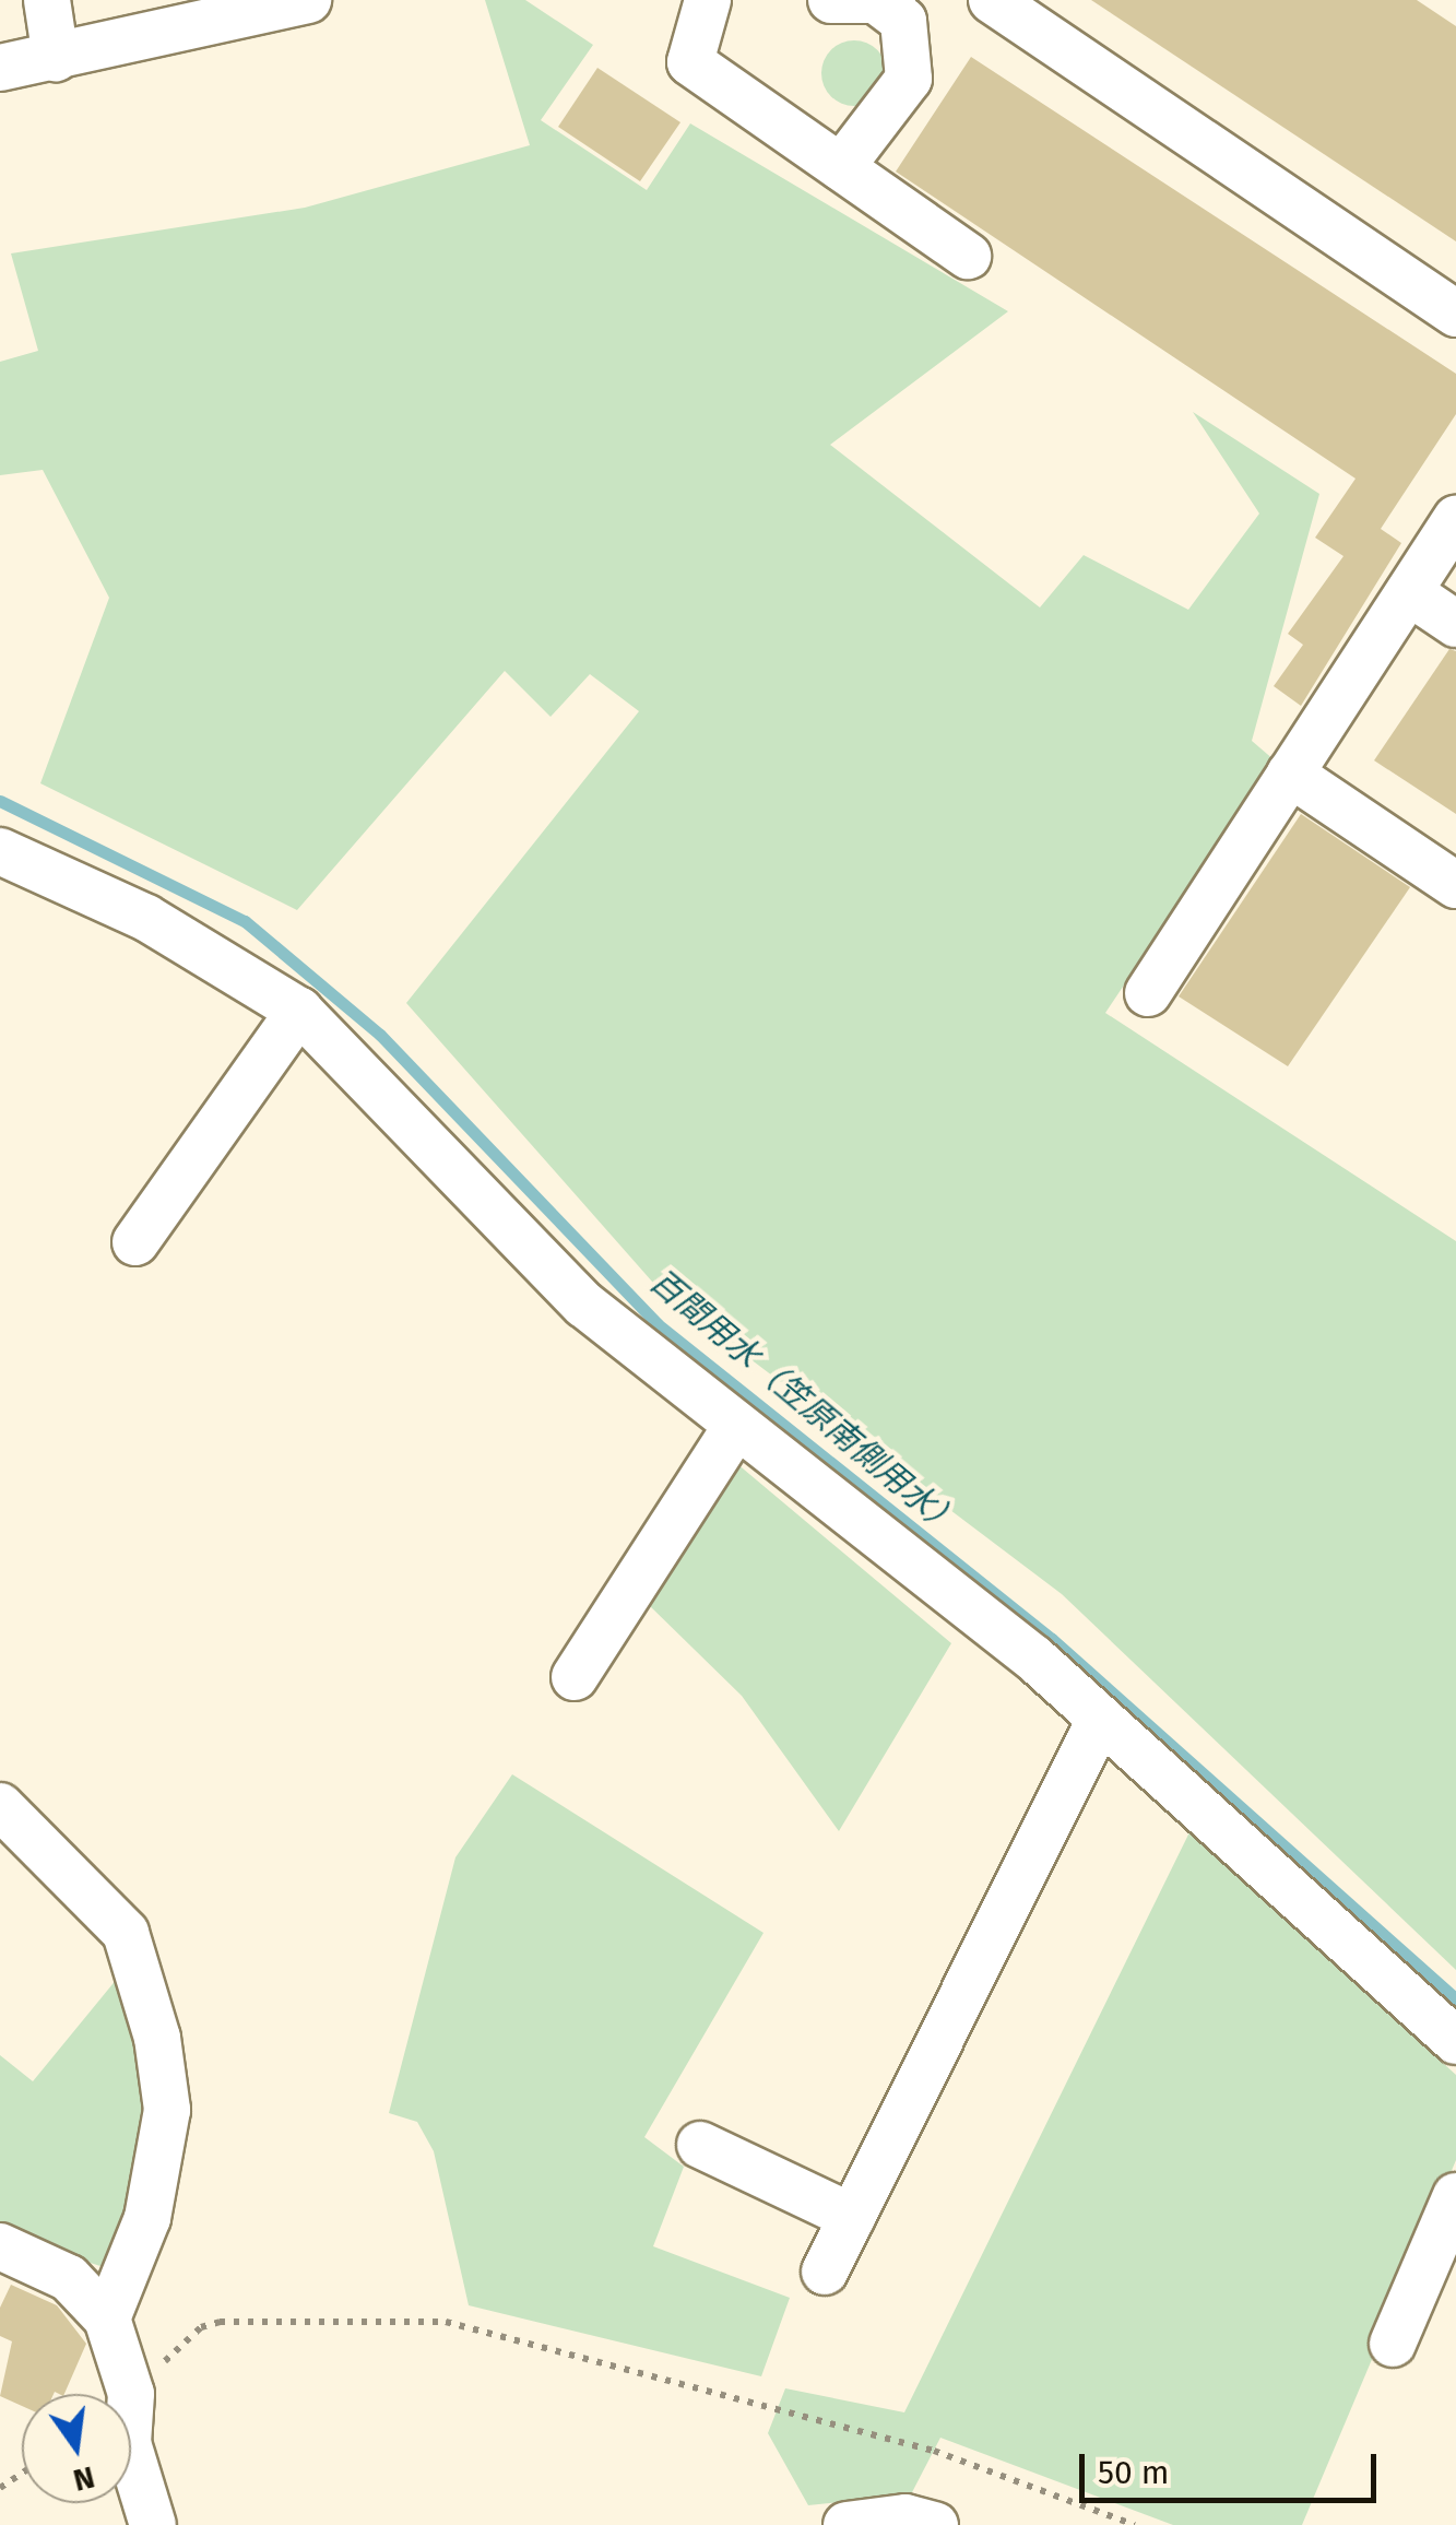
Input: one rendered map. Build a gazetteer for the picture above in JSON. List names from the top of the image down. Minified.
{"water":["百間用水（笠原南側用水）"],"scale_bar":"50 m","north":"bottom"}
